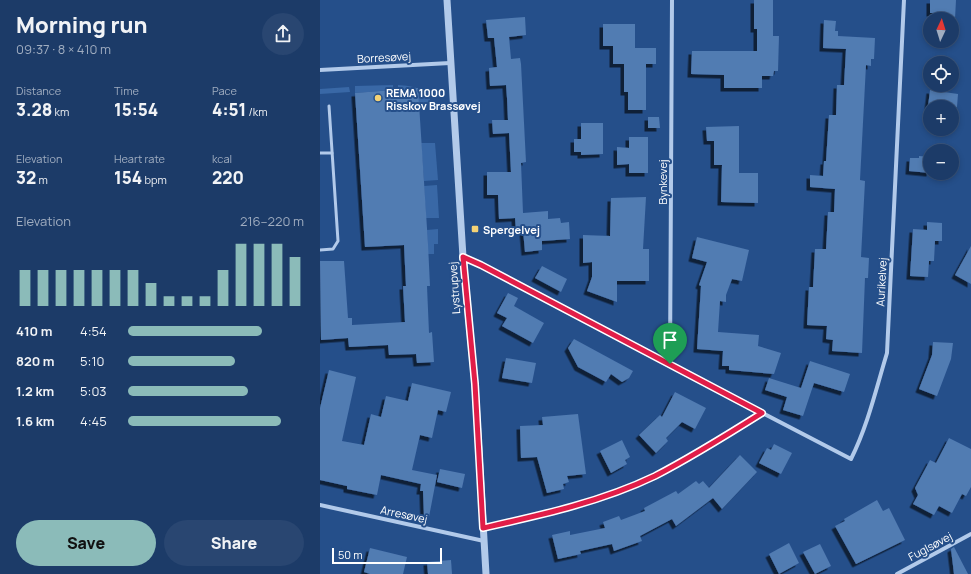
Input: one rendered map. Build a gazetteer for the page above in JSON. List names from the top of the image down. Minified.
{"streets":{"street":["Borresøvej","Bynkevej","Aurikelvej","Lystrupvej","Arresøvej","Fuglsøvej"]},"crossings":[["Borresøvej","Lystrupvej"],["Lystrupvej","Arresøvej"]],"places":{"other":["REMA 1000 Risskov Brassøvej"],"transit":["Spergelvej"]},"scale_bar":"50 m","north":"top","page":{"heading":["Morning run","09:37 · 8 × 410 m"],"map_buttons":["+","−"],"stats":[["Distance","3.28 km"],["Time","15:54"],["Pace","4:51 /km"],["Elevation","32 m"],["Heart rate","154 bpm"],["kcal","220"]],"chart":["Elevation","216–220 m"],"list":[{"name":"410 m","note":"4:54"},{"name":"820 m","note":"5:10"},{"name":"1.2 km","note":"5:03"},{"name":"1.6 km","note":"4:45"}],"buttons":["Save","Share"],"scale":"50 m"}}
